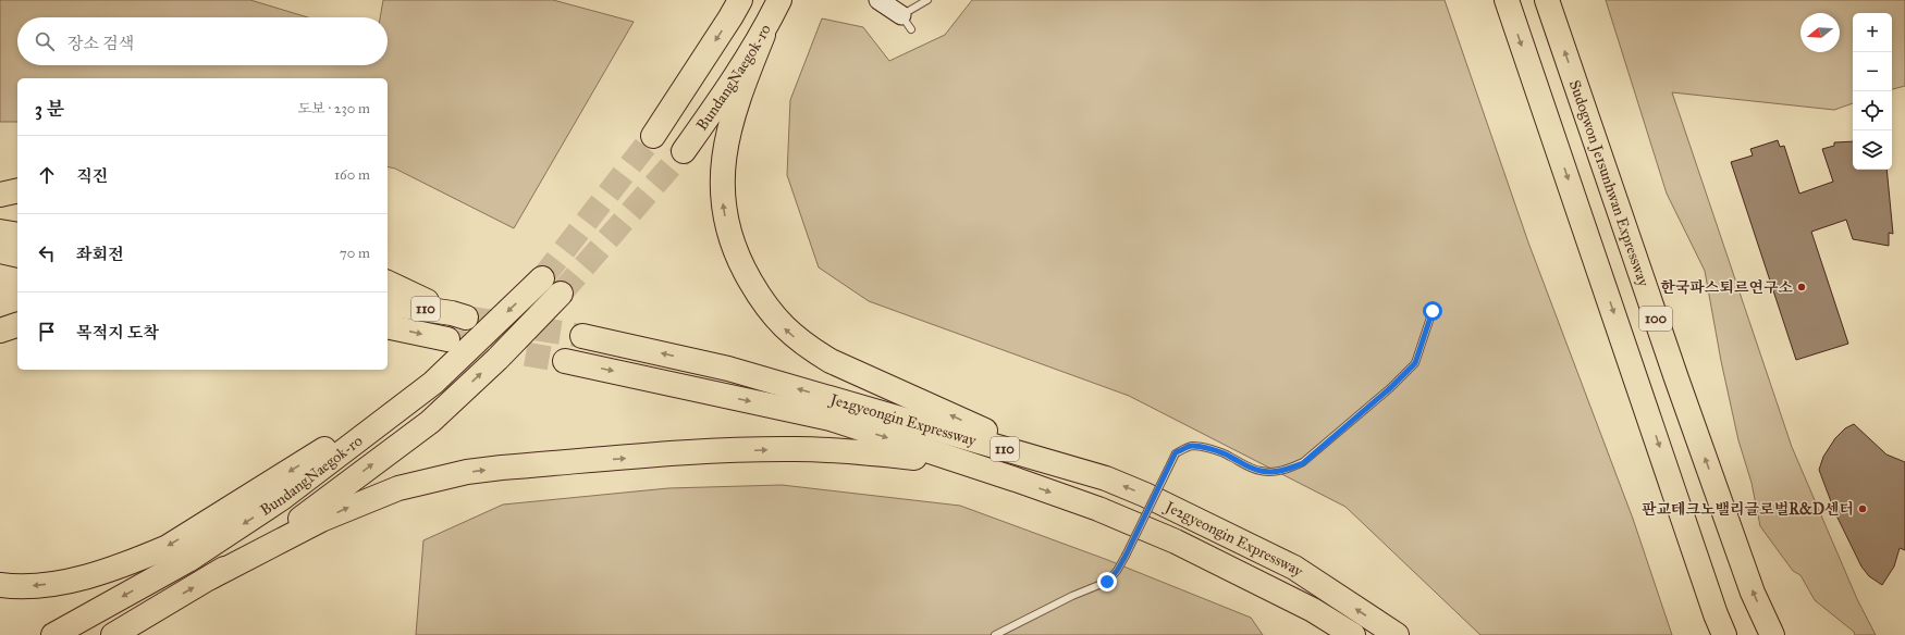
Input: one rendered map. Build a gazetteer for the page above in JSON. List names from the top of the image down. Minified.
{"streets":{"highway":["BundangNaegok-ro","Sudogwon Je1sunhwan Expressway","110","100","Je2gyeongin Expressway"]},"places":["한국파스퇴르연구소","판교테크노밸리글로벌R&D센터"],"north":"left","page":{"map_buttons":["+","−"],"search":"장소 검색","heading":["3 분","도보 · 230 m"],"list":[["직진","160 m"],["좌회전","70 m"],"목적지 도착"]}}
